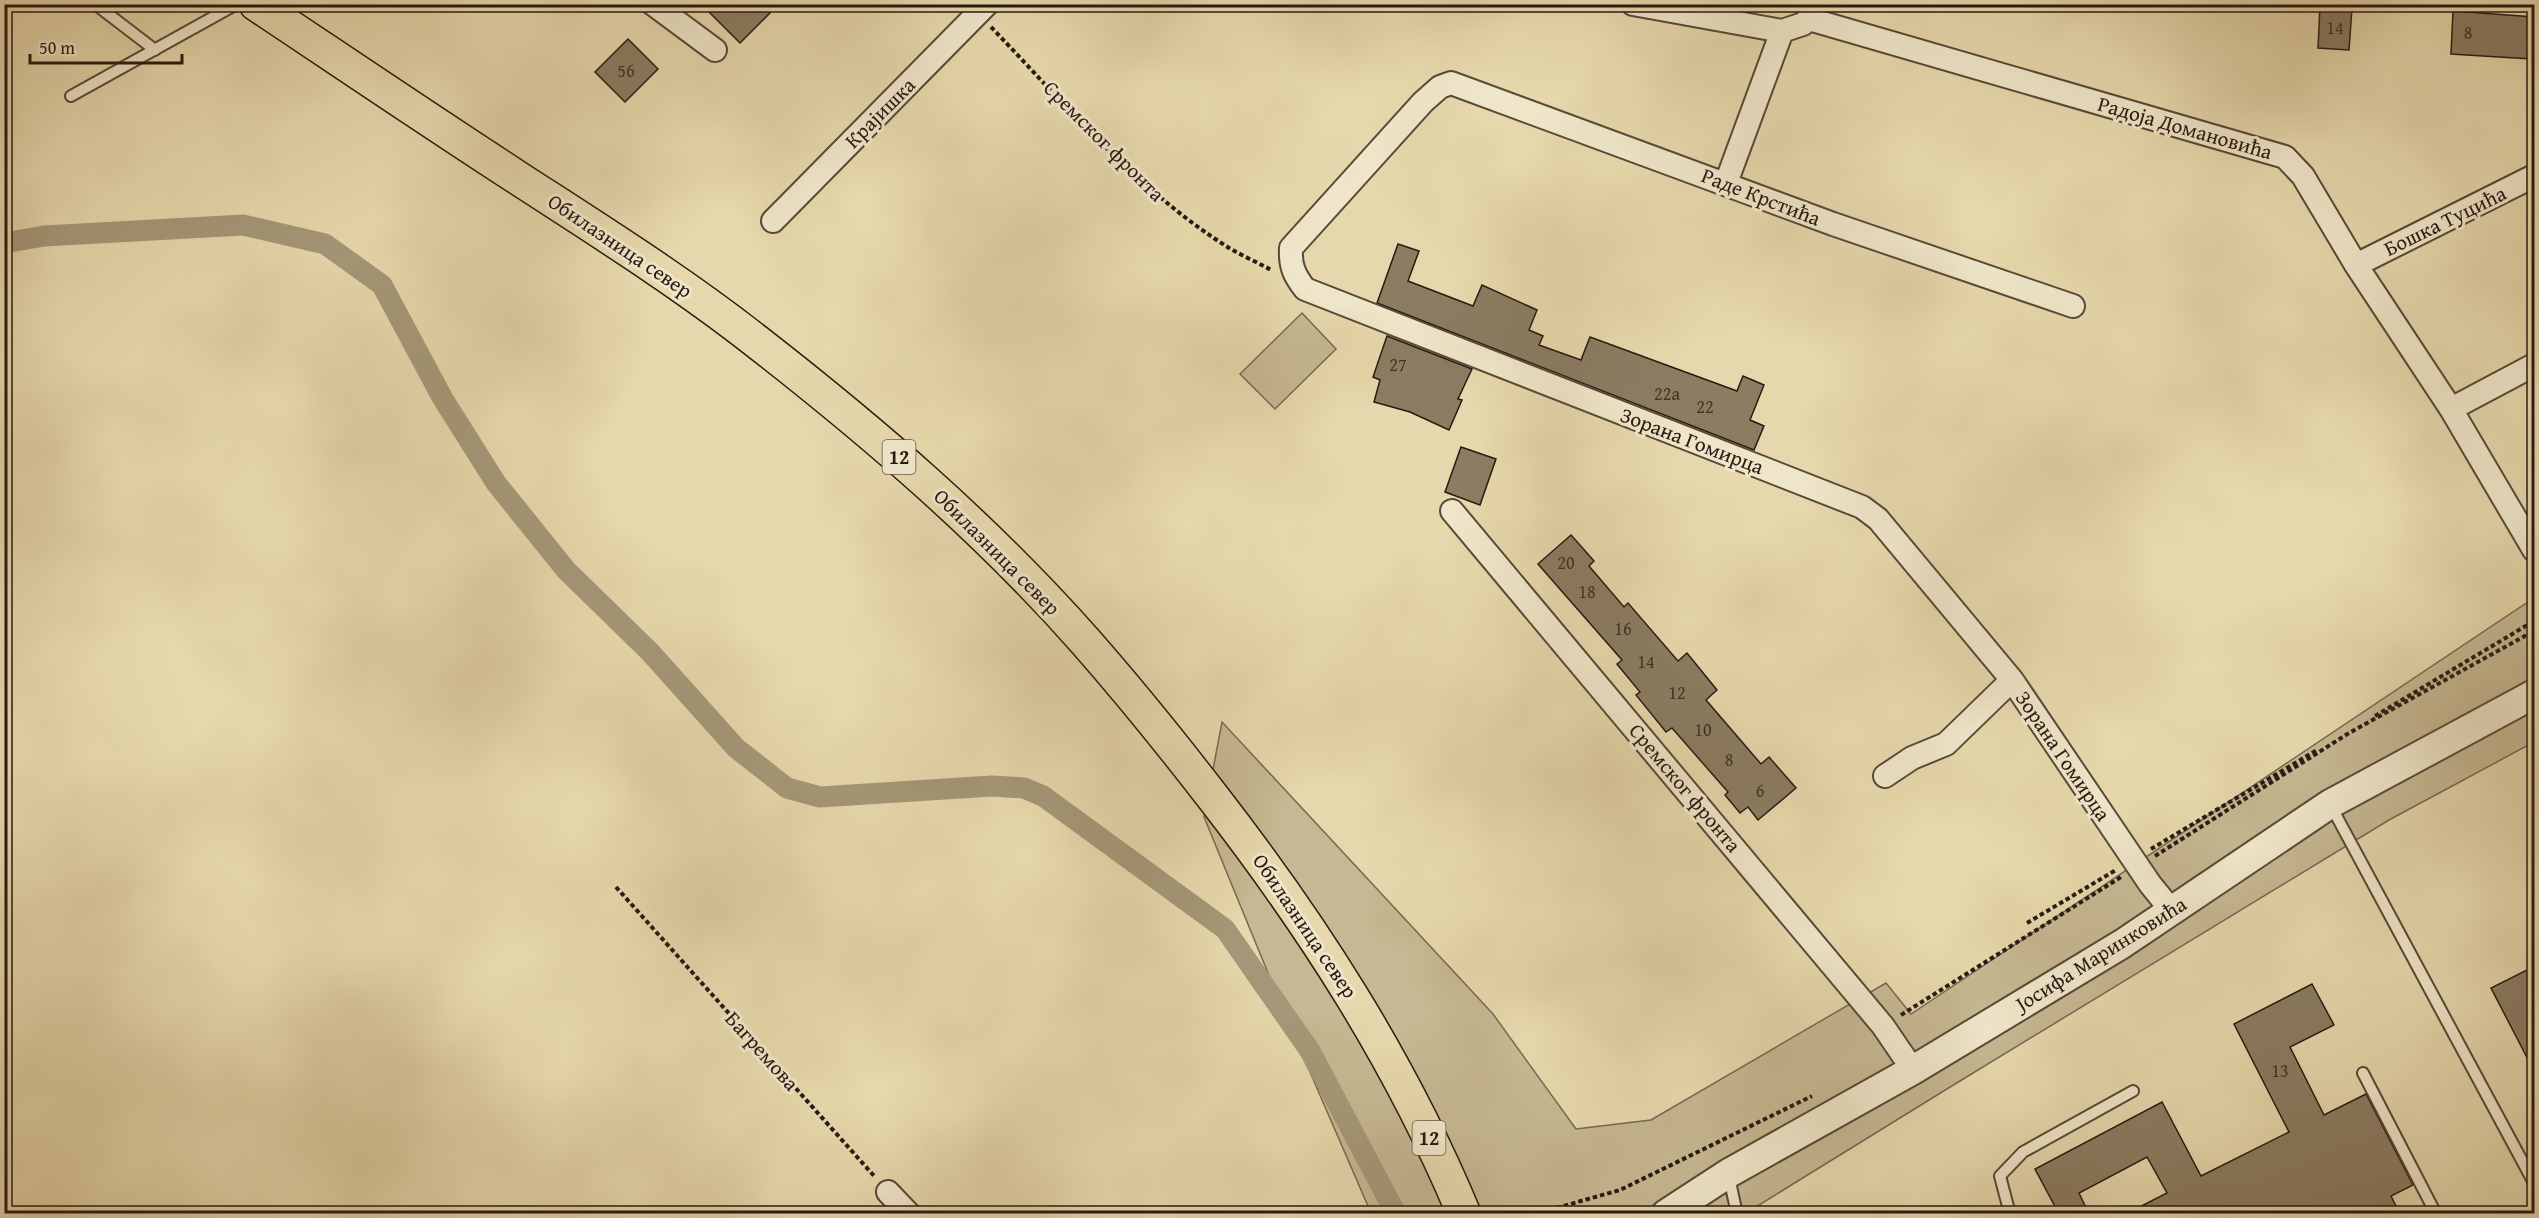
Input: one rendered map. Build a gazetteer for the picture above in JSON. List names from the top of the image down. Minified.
{"streets":{"main road":["Обилазница север","12"],"street":["Крајишка","Радоја Домановића","Сремског фронта","Раде Крстића","Бошка Туцића","Зорана Гомирца","Јосифа Маринковића"],"path":["Багремова"]},"crossings":[["Крајишка","Сремског фронта"],["Радоја Домановића","Бошка Туцића"],["Сремског фронта","Раде Крстића"],["Сремског фронта","Зорана Гомирца"],["Сремског фронта","Јосифа Маринковића"],["Раде Крстића","Зорана Гомирца"],["Зорана Гомирца","Јосифа Маринковића"]],"house_numbers":["14","8","56","27","22a","22","20","18","16","14","12","10","8","6","13"],"scale_bar":"50 m"}
